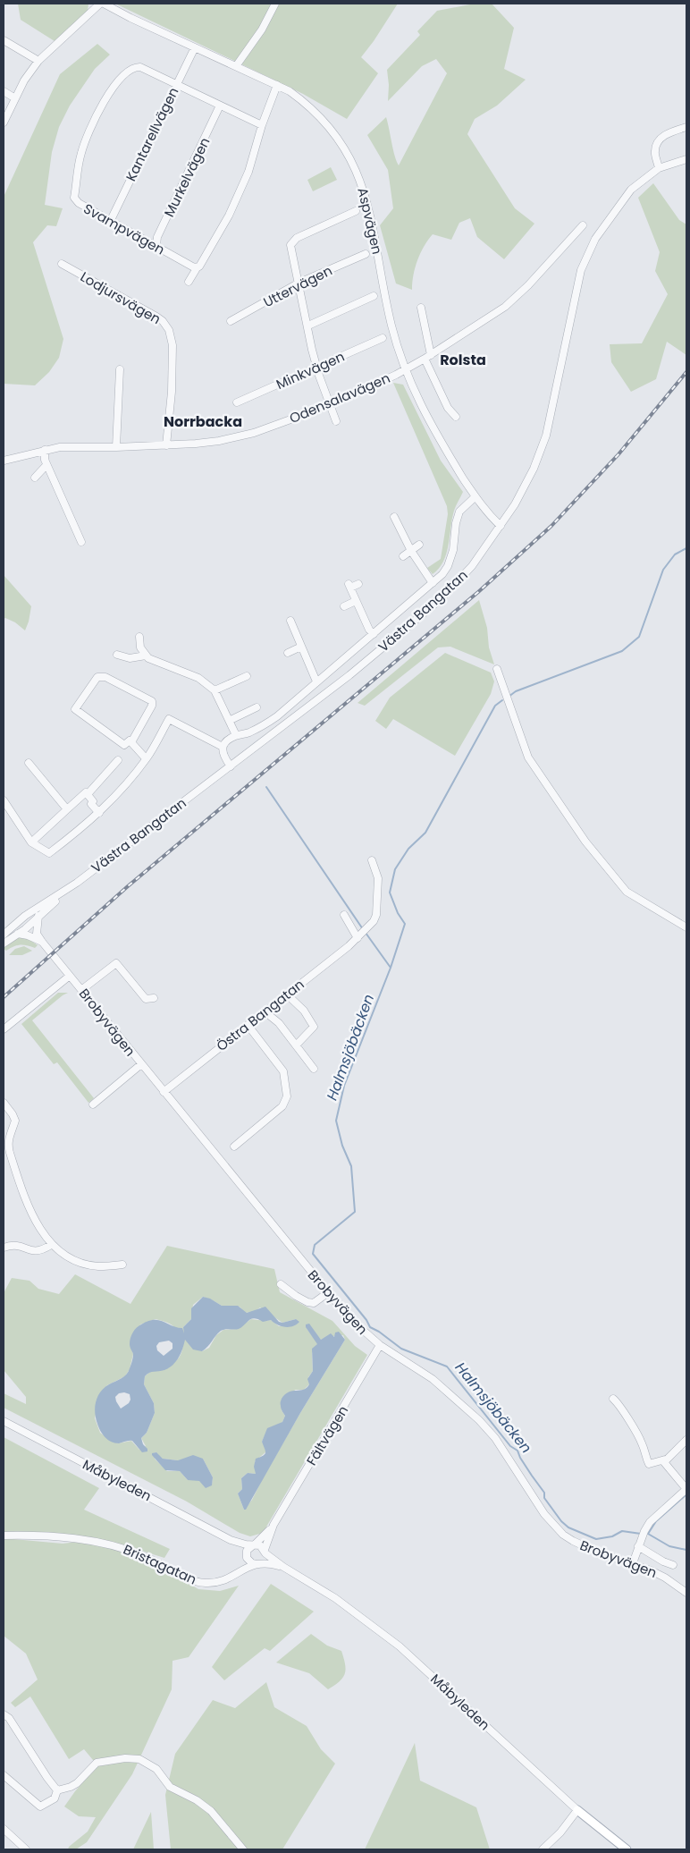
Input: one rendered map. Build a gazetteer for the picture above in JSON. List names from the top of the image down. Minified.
{"streets":{"main road":["Måbyleden"],"street":["Kantarellvägen","Murkelvägen","Aspvägen","Svampvägen","Uttervägen","Lodjursvägen","Minkvägen","Odensalavägen","Västra Bangatan","Östra Bangatan","Brobyvägen","Fältvägen","Bristagatan"]},"crossings":[["Kantarellvägen","Aspvägen"],["Kantarellvägen","Svampvägen"],["Murkelvägen","Svampvägen"],["Aspvägen","Odensalavägen"],["Aspvägen","Västra Bangatan"],["Lodjursvägen","Odensalavägen"],["Västra Bangatan","Brobyvägen"],["Östra Bangatan","Brobyvägen"],["Brobyvägen","Fältvägen"],["Fältvägen","Måbyleden"],["Fältvägen","Bristagatan"],["Måbyleden","Bristagatan"]],"districts":["Rolsta","Norrbacka"],"water":["Halmsjöbäcken"]}
